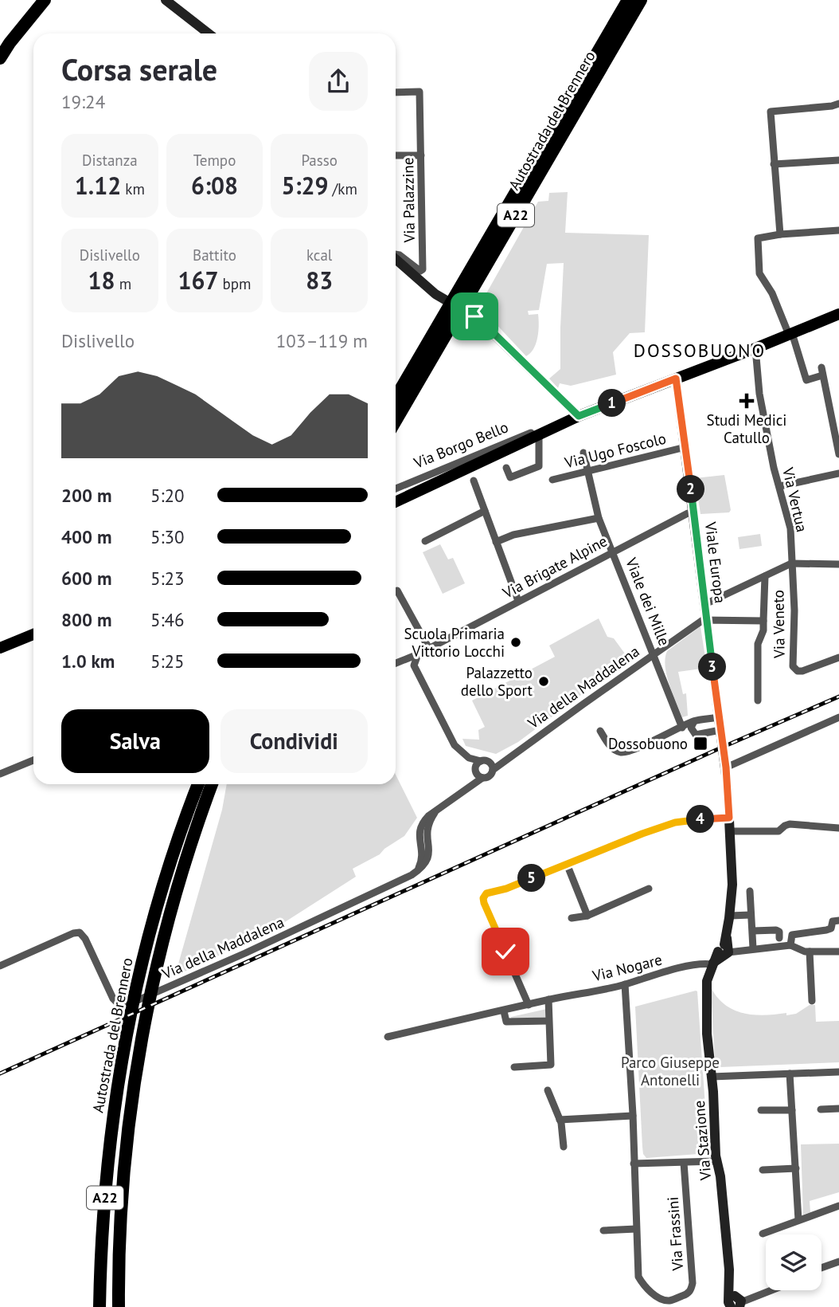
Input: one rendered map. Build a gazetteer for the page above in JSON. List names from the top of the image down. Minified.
{"streets":{"highway":["Autostrada del Brennero","A22"],"main road":["Via Borgo Bello"],"street":["Via Palazzine","Via Ugo Foscolo","Via Vertua","Viale Europa","Via Brigate Alpine","Viale dei Mille","Via Veneto","Via della Maddalena","Via Nogare","Via Stazione","Via Frassini"]},"crossings":[["Via Borgo Bello","Via Vertua"],["Via Borgo Bello","Viale Europa"],["Via Ugo Foscolo","Viale Europa"],["Via Ugo Foscolo","Viale dei Mille"],["Via Vertua","Via Veneto"],["Viale Europa","Via Brigate Alpine"],["Viale Europa","Via della Maddalena"],["Viale Europa","Via Stazione"],["Via Brigate Alpine","Viale dei Mille"],["Viale dei Mille","Via della Maddalena"],["Via Nogare","Via Stazione"],["Via Nogare","Via Frassini"]],"districts":["DOSSOBUONO"],"parks":["Parco Giuseppe Antonelli"],"places":{"health":["Studi Medici Catullo"],"other":["Scuola Primaria Vittorio Locchi","Palazzetto dello Sport"],"transit":["Dossobuono"]},"page":{"heading":["Corsa serale","19:24"],"stats":[["Distanza","1.12 km"],["Tempo","6:08"],["Passo","5:29 /km"],["Dislivello","18 m"],["Battito","167 bpm"],["kcal","83"]],"chart":["Dislivello","103–119 m"],"pins":["1","2","3","4","5"],"list":[{"name":"200 m","note":"5:20"},{"name":"400 m","note":"5:30"},{"name":"600 m","note":"5:23"},{"name":"800 m","note":"5:46"},{"name":"1.0 km","note":"5:25"}],"buttons":["Salva","Condividi"]}}
